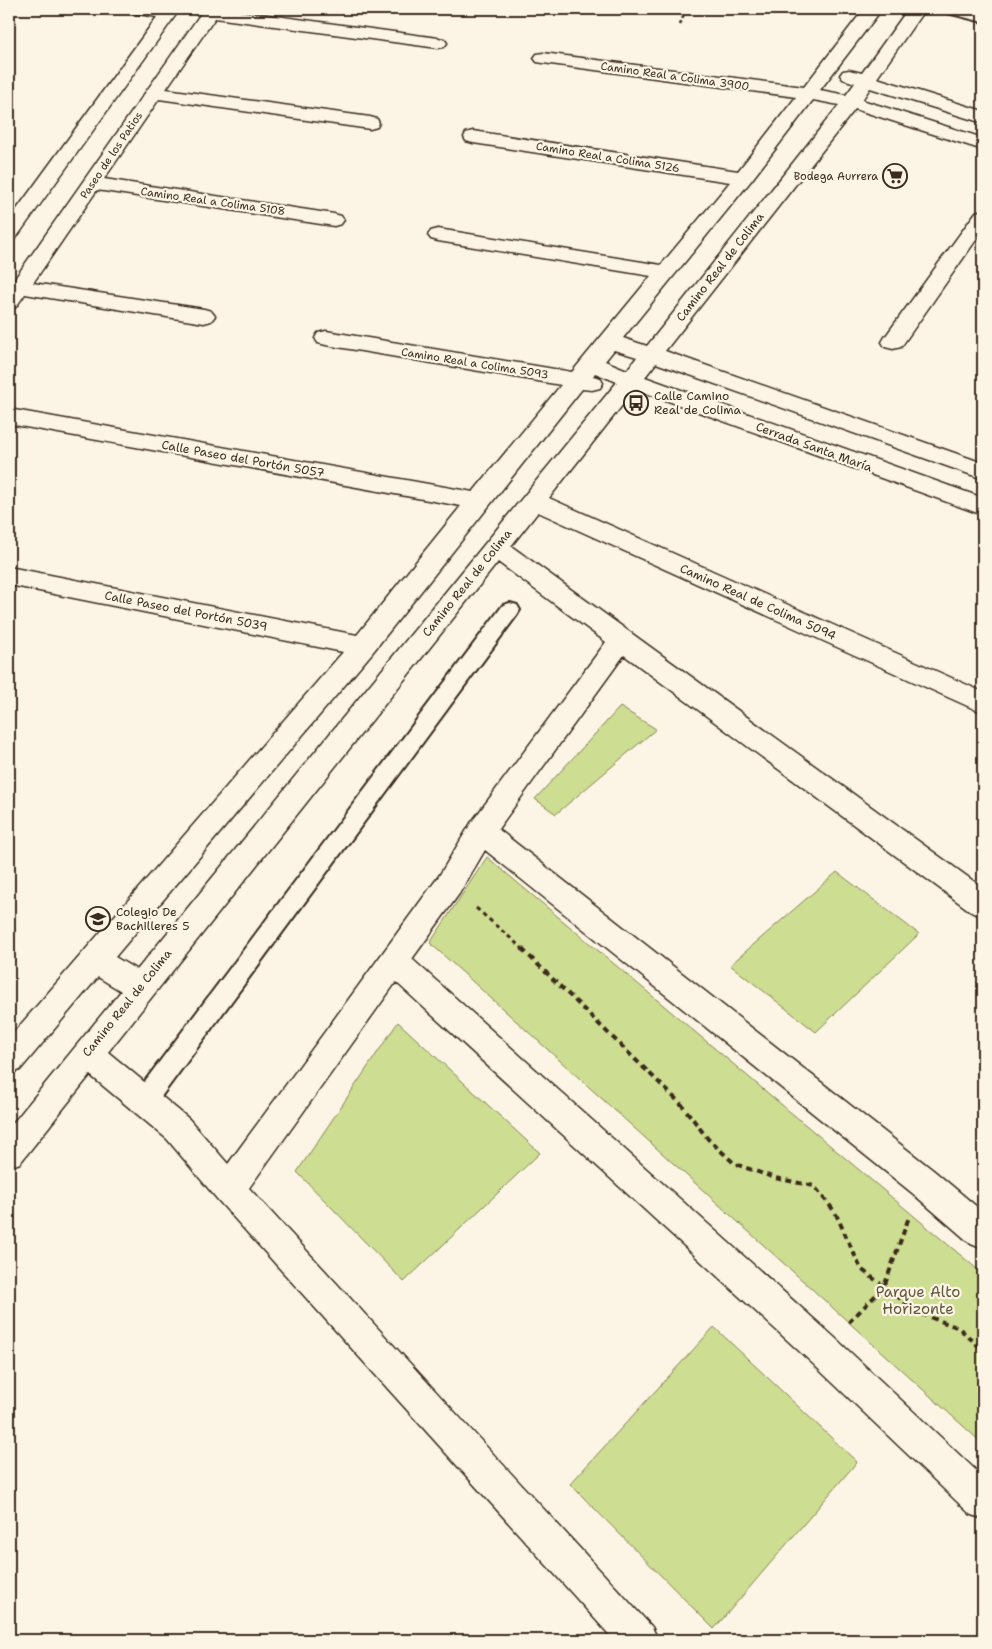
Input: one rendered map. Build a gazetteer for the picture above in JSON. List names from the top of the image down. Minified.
{"streets":{"street":["Camino Real a Colima 3900","Paseo de los Patios","Camino Real a Colima 5126","Camino Real a Colima 5108","Camino Real de Colima","Camino Real a Colima 5093","Cerrada Santa María","Calle Paseo del Portón 5057","Camino Real de Colima 5094","Calle Paseo del Portón 5039"]},"crossings":[["Paseo de los Patios","Camino Real a Colima 5108"],["Camino Real de Colima","Cerrada Santa María"],["Camino Real de Colima","Camino Real de Colima 5094"],["Camino Real a Colima 5093","Cerrada Santa María"]],"parks":["Parque Alto Horizonte"],"places":{"supermarket":["Bodega Aurrera"],"bus stop":["Calle Camino Real de Colima"],"school or university":["Colegio De Bachilleres 5"]}}
